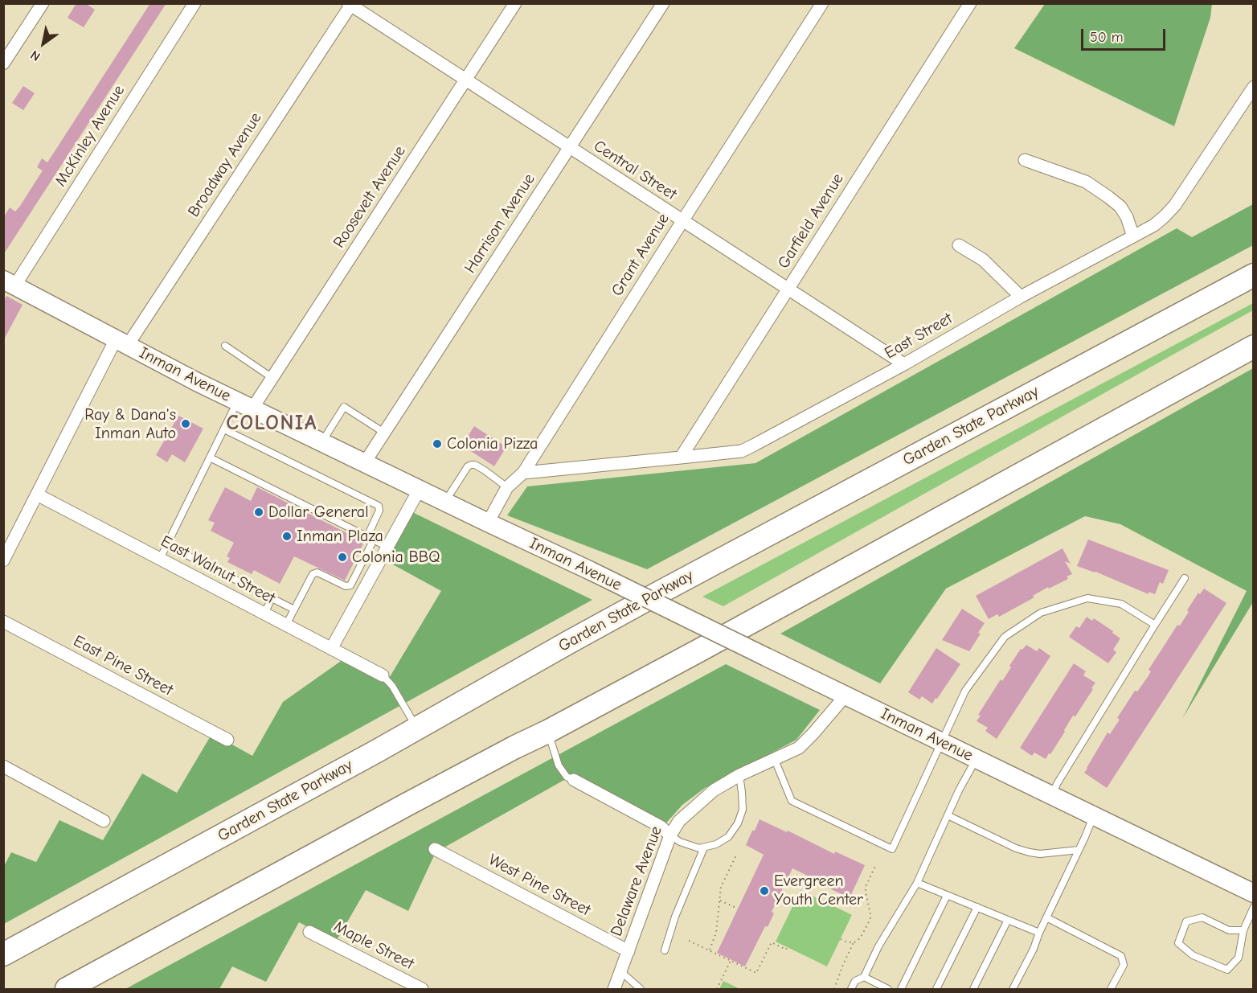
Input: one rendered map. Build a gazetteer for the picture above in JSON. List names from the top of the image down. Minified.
{"streets":{"highway":["Garden State Parkway"],"main road":["Inman Avenue"],"street":["McKinley Avenue","Broadway Avenue","Central Street","Roosevelt Avenue","Garfield Avenue","Harrison Avenue","Grant Avenue","East Street","East Walnut Street","East Pine Street","Delaware Avenue","West Pine Street","Maple Street"]},"crossings":[["McKinley Avenue","Inman Avenue"],["Broadway Avenue","Central Street"],["Broadway Avenue","Inman Avenue"],["Broadway Avenue","East Walnut Street"],["Central Street","Roosevelt Avenue"],["Central Street","Garfield Avenue"],["Central Street","Harrison Avenue"],["Central Street","Grant Avenue"],["Central Street","East Street"],["Roosevelt Avenue","Inman Avenue"],["Garfield Avenue","East Street"],["Harrison Avenue","Inman Avenue"],["Grant Avenue","East Street"],["Grant Avenue","Inman Avenue"],["Inman Avenue","Delaware Avenue"],["Delaware Avenue","West Pine Street"]],"districts":["COLONIA"],"places":["Ray & Dana's Inman Auto","Colonia Pizza","Dollar General","Inman Plaza","Colonia BBQ","Evergreen Youth Center"],"scale_bar":"50 m","north":"bottom left"}
